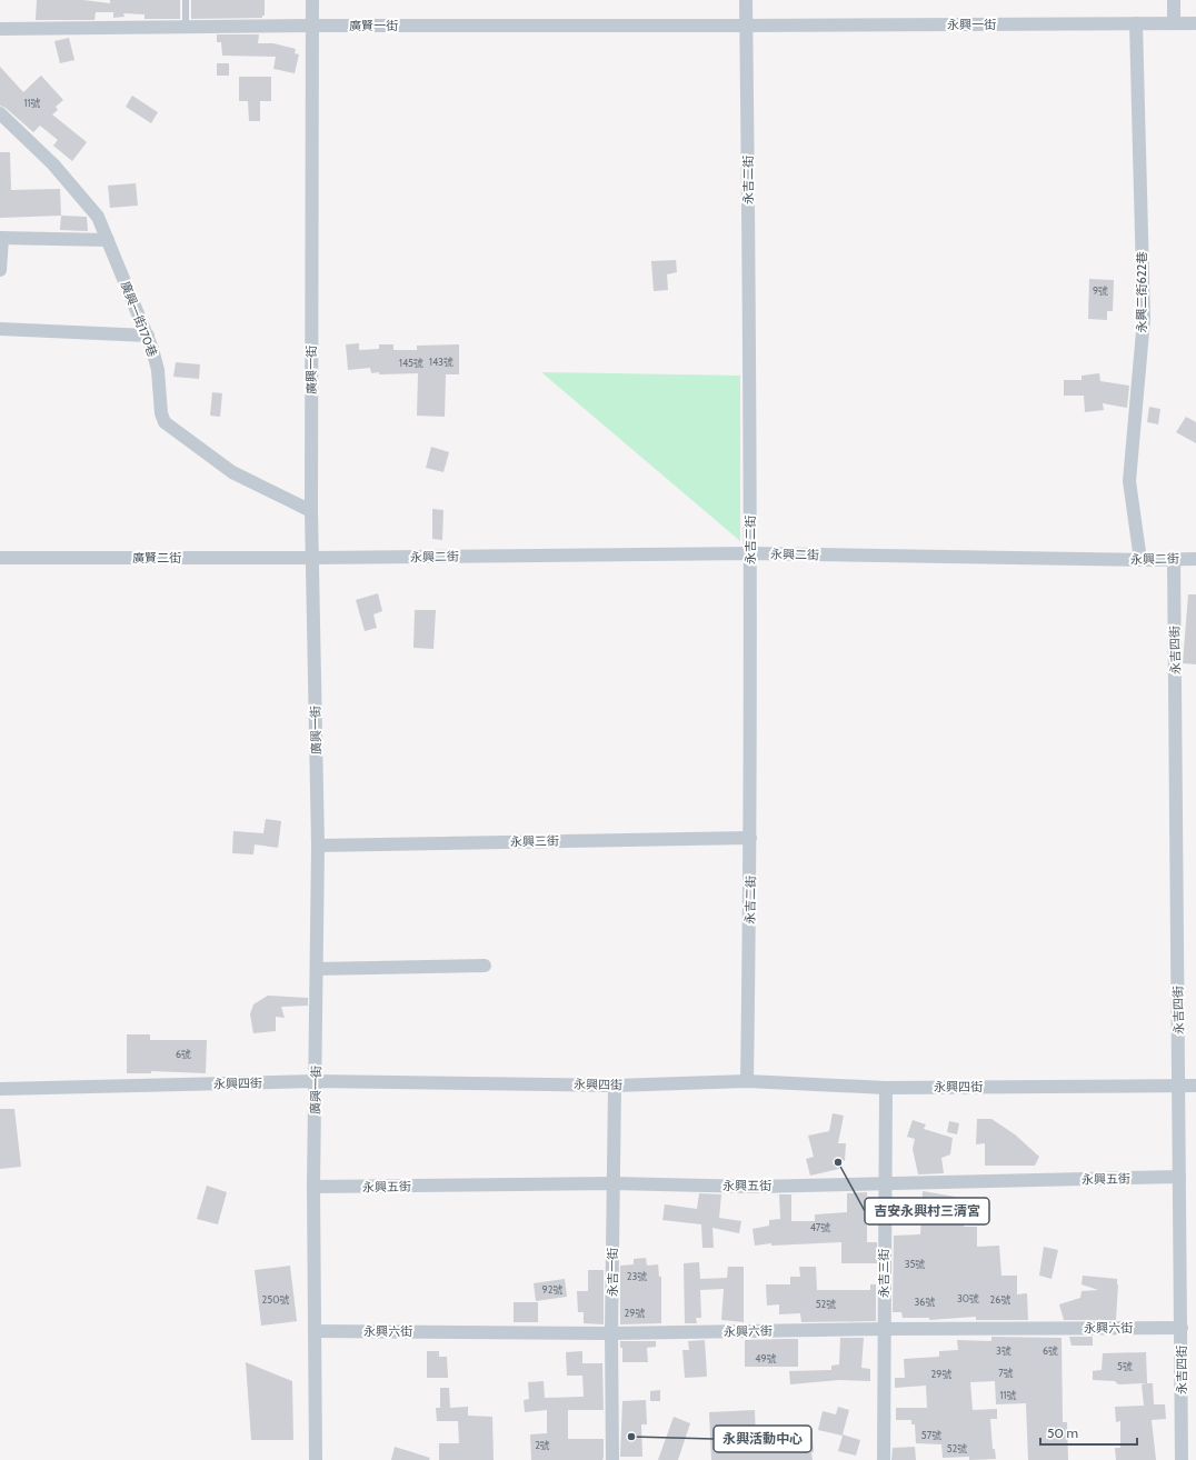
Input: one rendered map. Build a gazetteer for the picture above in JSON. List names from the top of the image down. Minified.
{"streets":{"street":["永興一街","廣賢一街","永吉二街","永興二街622巷","廣興一街170巷","廣興一街","永興二街","廣賢二街","永吉四街","永興三街","永興四街","永興五街","永吉一街","永吉三街","永興六街"]},"crossings":[["永興一街","廣賢一街"],["永興一街","永吉二街"],["永興一街","永興二街622巷"],["廣賢一街","永吉二街"],["廣賢一街","廣興一街"],["永吉二街","永興二街"],["永吉二街","永興三街"],["永吉二街","永興四街"],["永興二街622巷","永興二街"],["廣興一街170巷","廣興一街"],["廣興一街","永興二街"],["廣興一街","廣賢二街"],["廣興一街","永興三街"],["廣興一街","永興四街"],["廣興一街","永興五街"],["廣興一街","永興六街"],["永興二街","廣賢二街"],["永興二街","永吉四街"],["永吉四街","永興四街"],["永吉四街","永興五街"],["永吉四街","永興六街"],["永興四街","永吉一街"],["永興四街","永吉三街"],["永興五街","永吉一街"],["永興五街","永吉三街"],["永吉一街","永興六街"],["永吉三街","永興六街"]],"places":["吉安永興村三清宮","永興活動中心"],"house_numbers":["11號","9號","143號","145號","6號","47號","35號","23號","92號","30號","250號","26號","36號","52號","29號","3號","6號","49號","5號","7號","29號","11號","57號","2號","52號"],"scale_bar":"50 m"}
